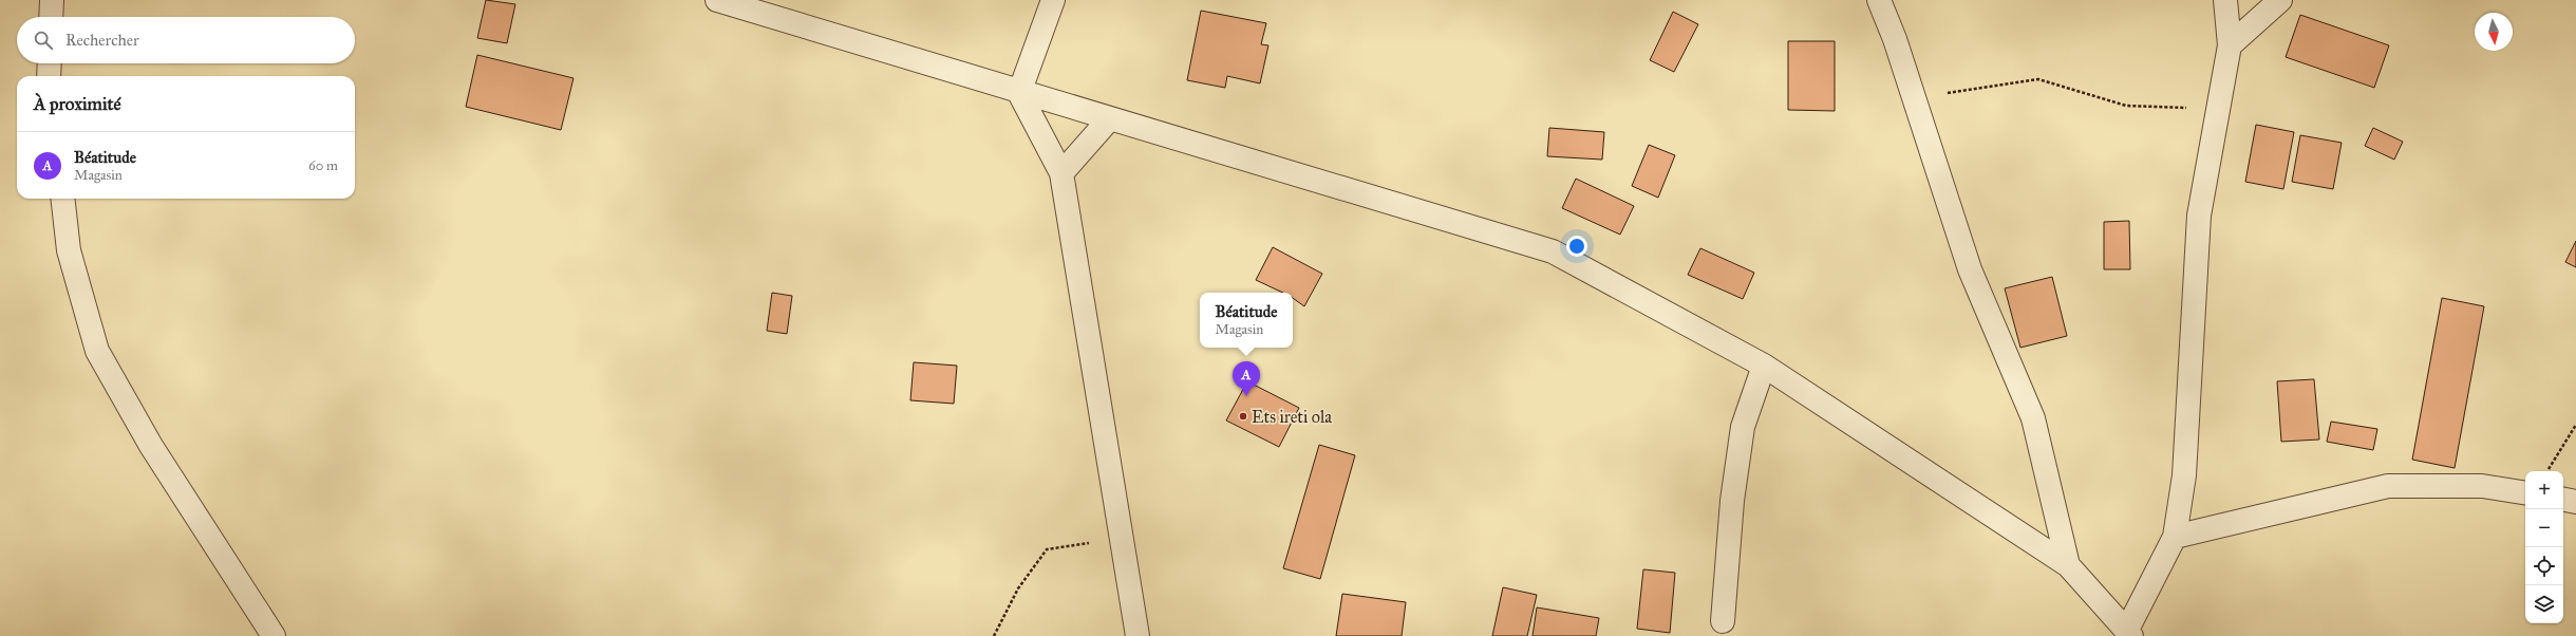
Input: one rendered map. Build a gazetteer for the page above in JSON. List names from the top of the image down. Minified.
{"places":["Ets ireti ola"],"north":"bottom","page":{"search":"Rechercher","heading":"À proximité","list":[{"mark":"A","name":"Béatitude","note":"Magasin","value":"60 m"}],"popup":["Béatitude","Magasin"],"pins":"A","map_buttons":["+","−"]}}
